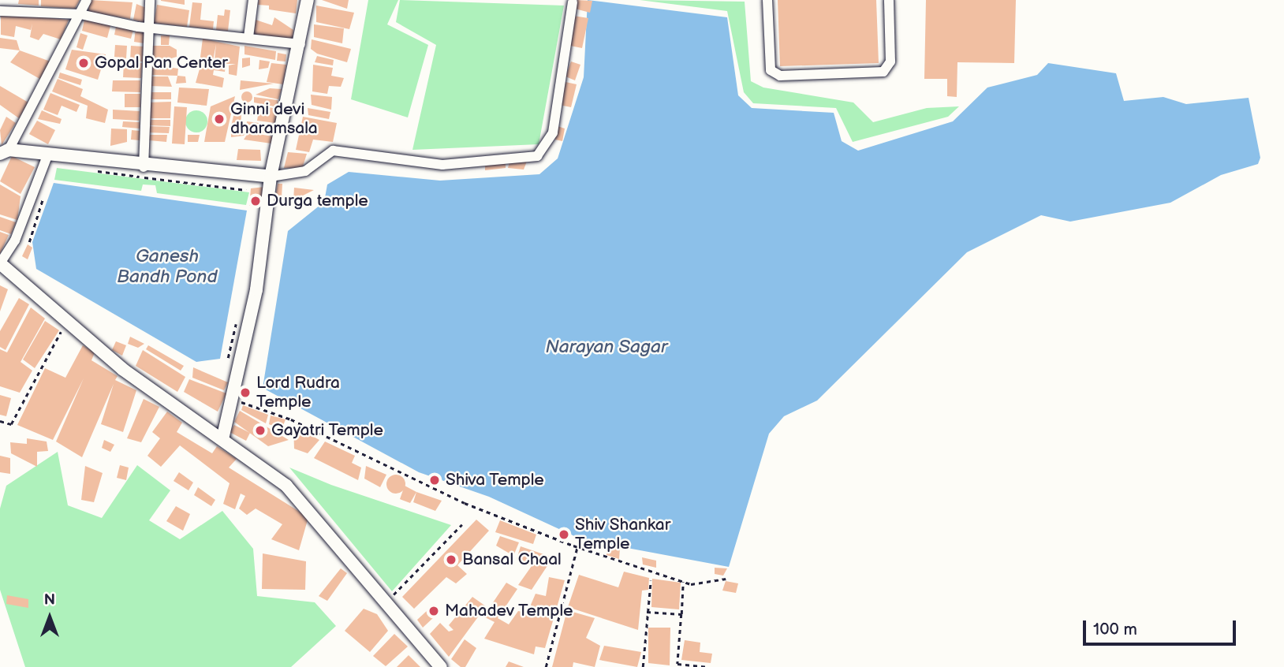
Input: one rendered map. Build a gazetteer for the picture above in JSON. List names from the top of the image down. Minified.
{"water":["Ganesh Bandh Pond","Narayan Sagar"],"places":["Gopal Pan Center","Ginni devi dharamsala","Durga temple","Lord Rudra Temple","Gayatri Temple","Shiva Temple","Shiv Shankar Temple","Bansal Chaal","Mahadev Temple"],"scale_bar":"100 m","north":"top"}
